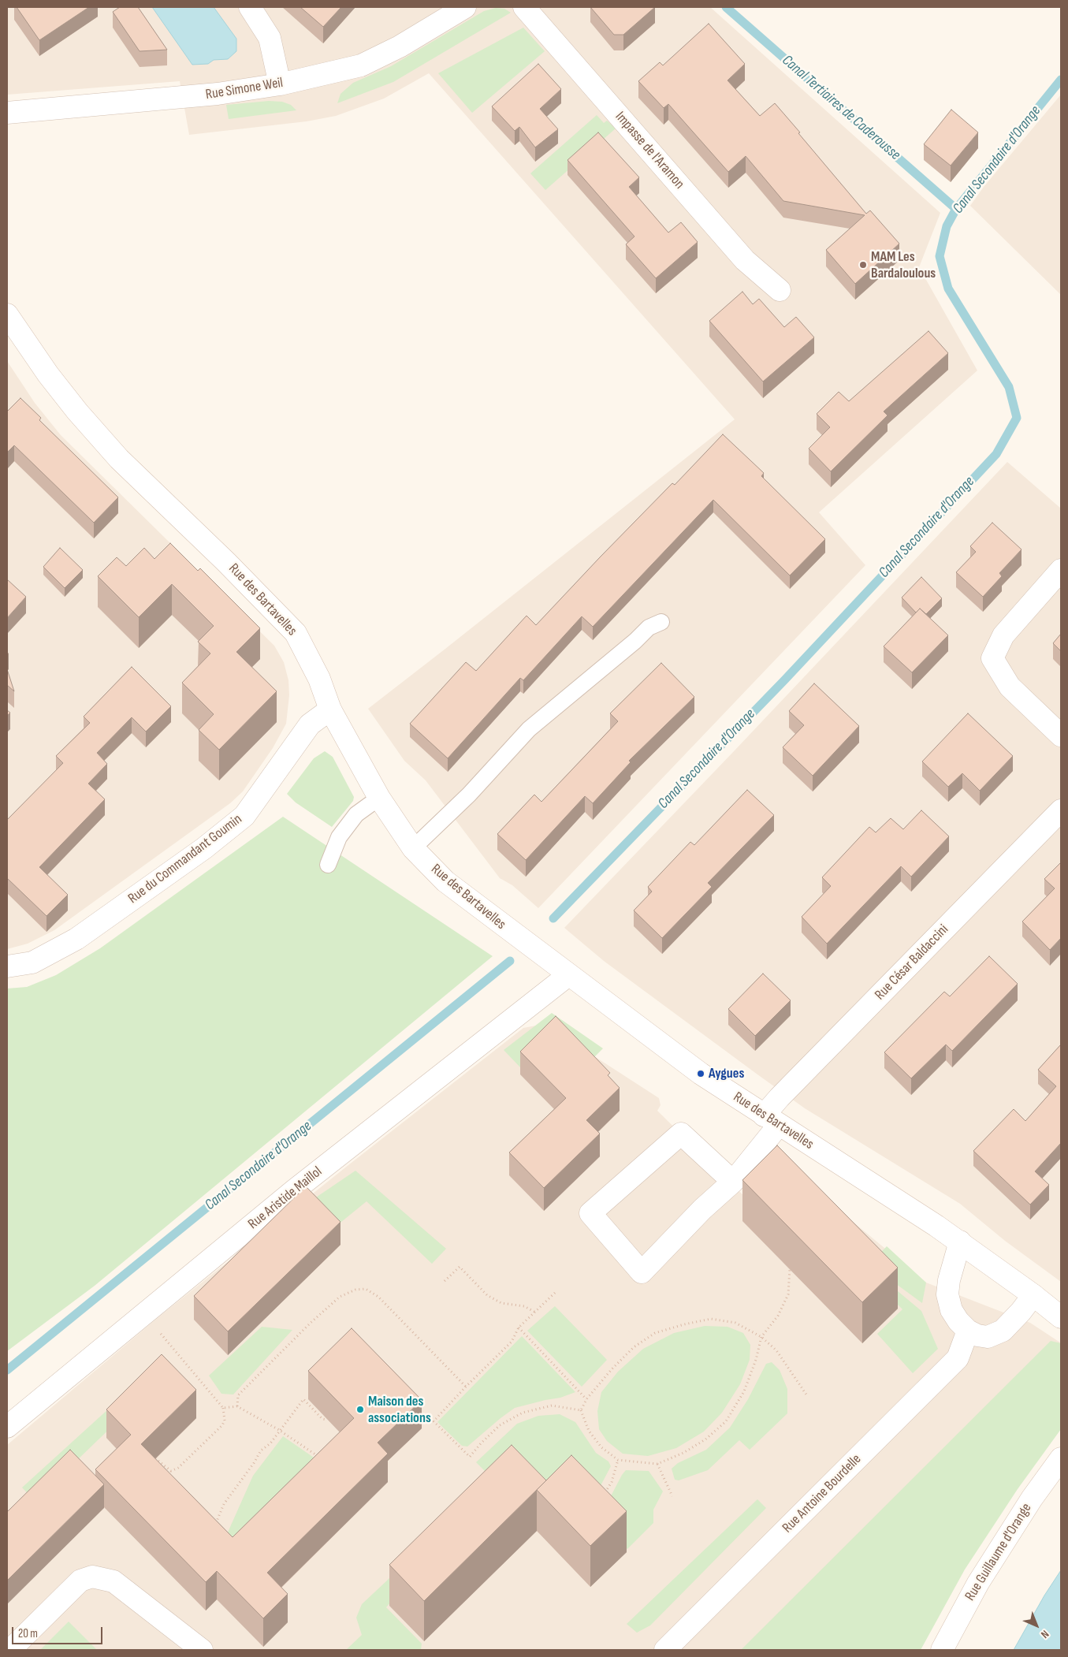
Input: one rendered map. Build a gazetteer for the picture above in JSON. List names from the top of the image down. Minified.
{"streets":{"street":["Rue Simone Weil","Impasse de l'Aramon","Rue des Bartavelles","Rue du Commandant Goumin","Rue César Baldaccini","Rue Aristide Maillol","Rue Antoine Bourdelle","Rue Guillaume d'Orange"]},"crossings":[["Rue des Bartavelles","Rue du Commandant Goumin"],["Rue des Bartavelles","Rue César Baldaccini"],["Rue des Bartavelles","Rue Aristide Maillol"]],"water":["Canal Tertiaires de Caderousse","Canal Secondaire d'Orange"],"places":["MAM Les Bardaloulous","Aygues","Maison des associations"],"scale_bar":"20 m","north":"bottom right"}
